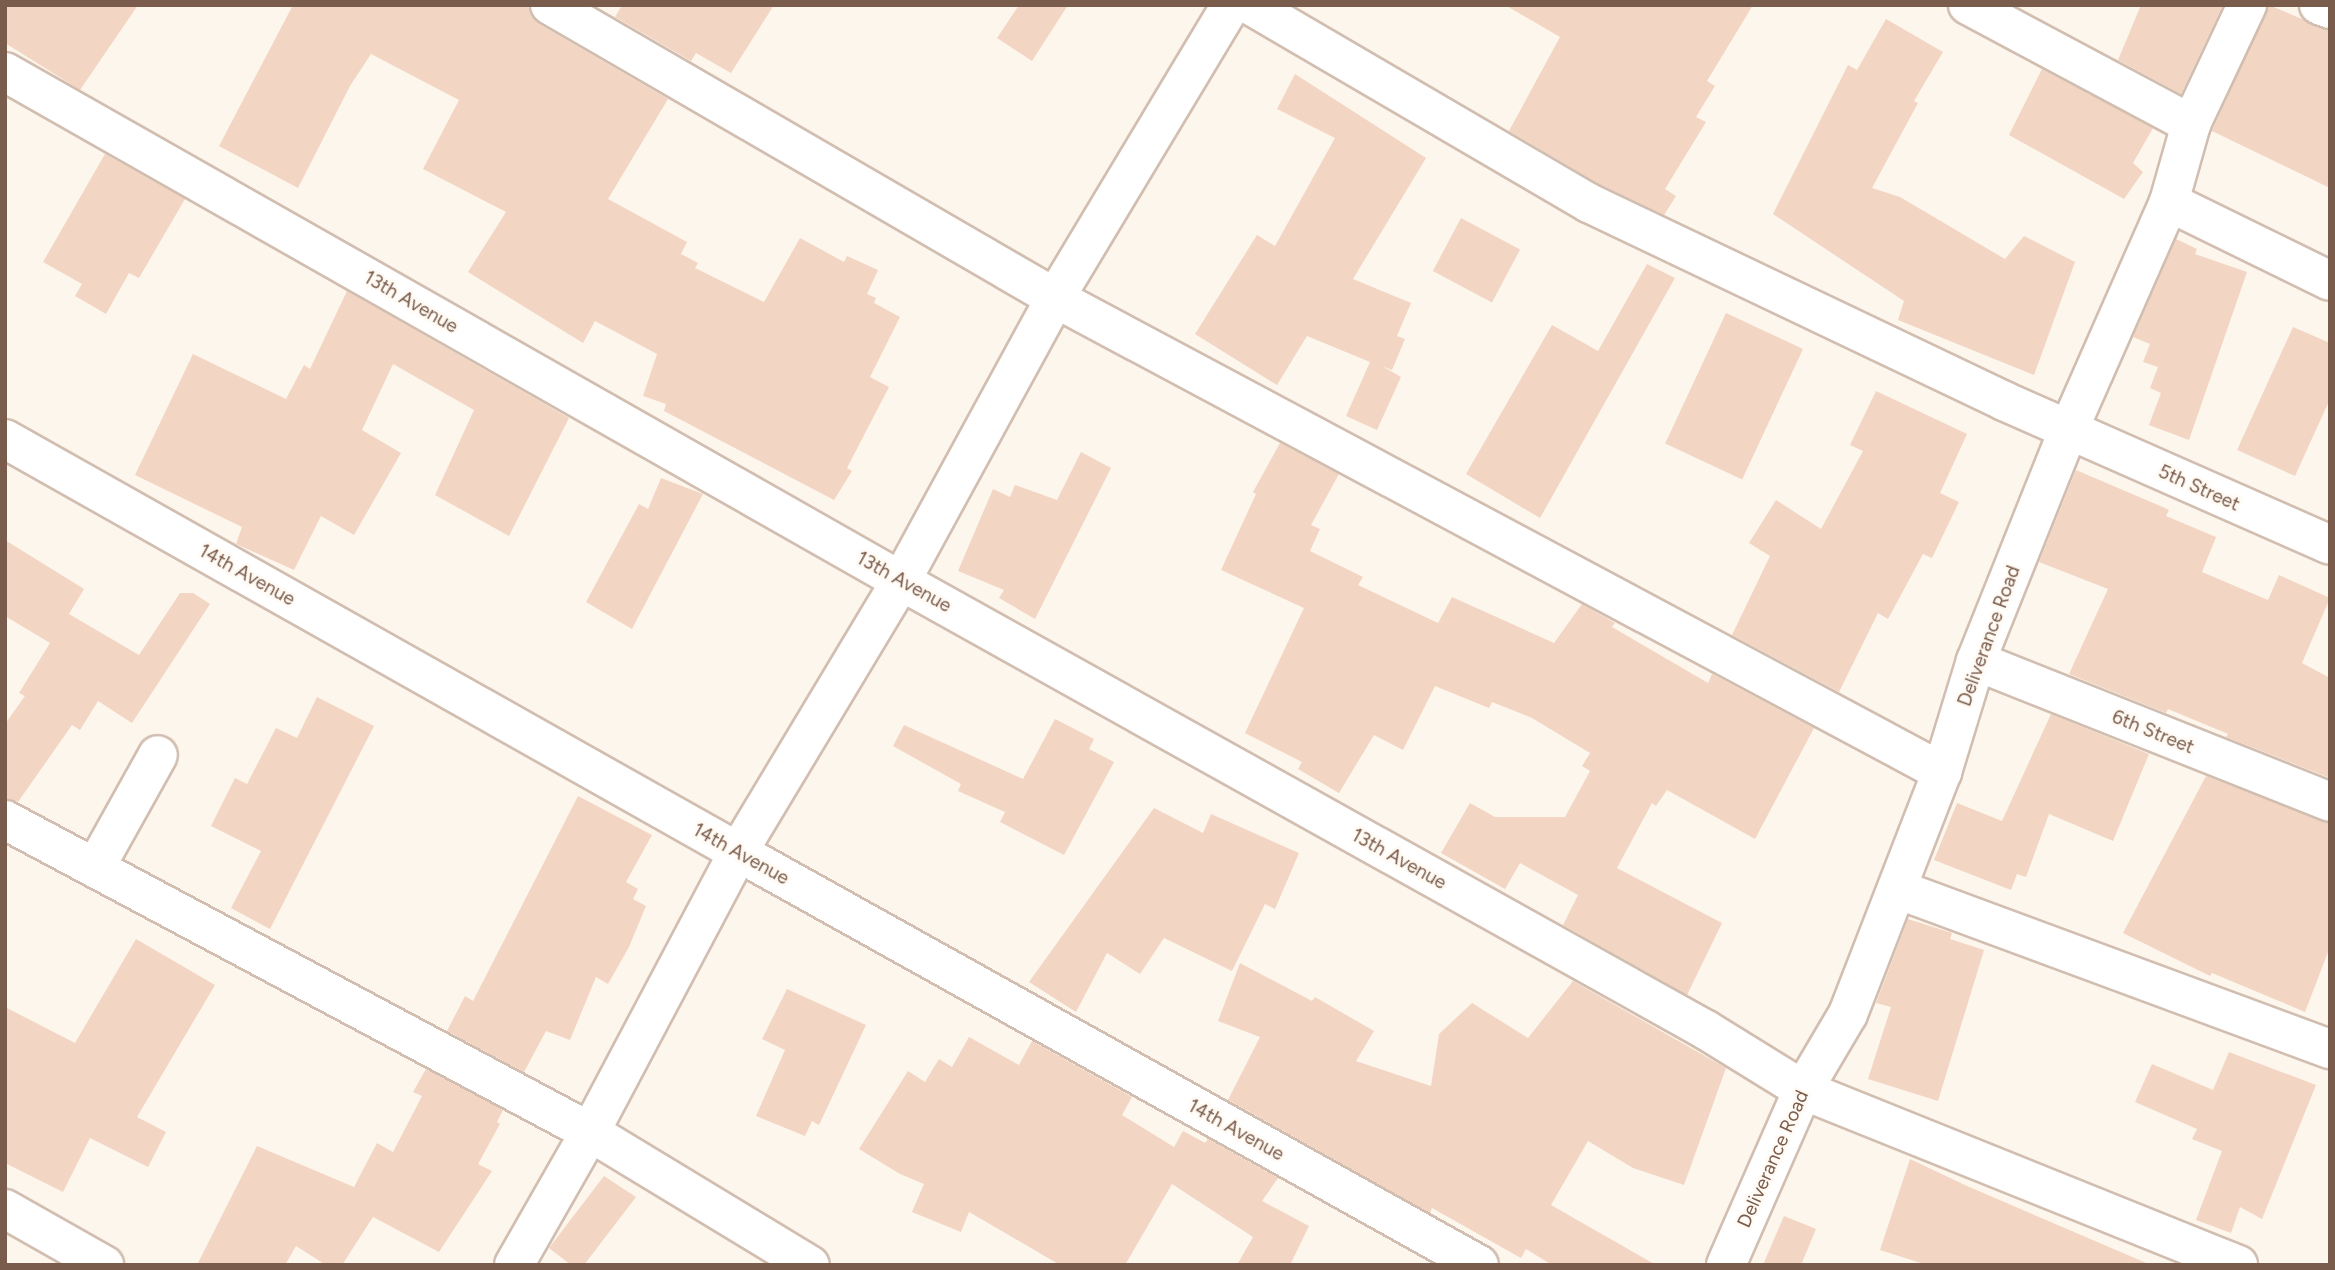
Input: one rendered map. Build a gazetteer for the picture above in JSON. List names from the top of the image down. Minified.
{"streets":{"street":["13th Avenue","5th Street","14th Avenue","Deliverance Road","6th Street"]},"crossings":[["13th Avenue","Deliverance Road"],["5th Street","Deliverance Road"],["Deliverance Road","6th Street"]]}
